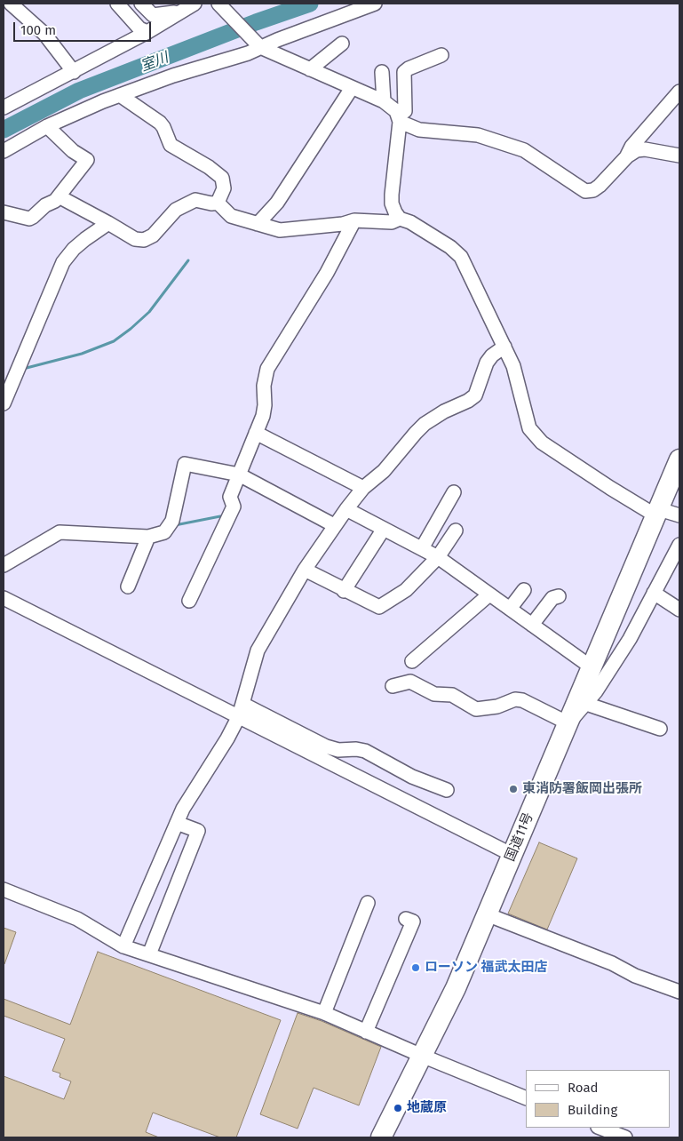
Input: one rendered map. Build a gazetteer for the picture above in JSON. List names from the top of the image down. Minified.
{"streets":{"highway":["国道11号"]},"water":["室川"],"places":["東消防署飯岡出張所","ローソン 福武太田店","地蔵原"],"legend":["Road","Building"],"scale_bar":"100 m"}
